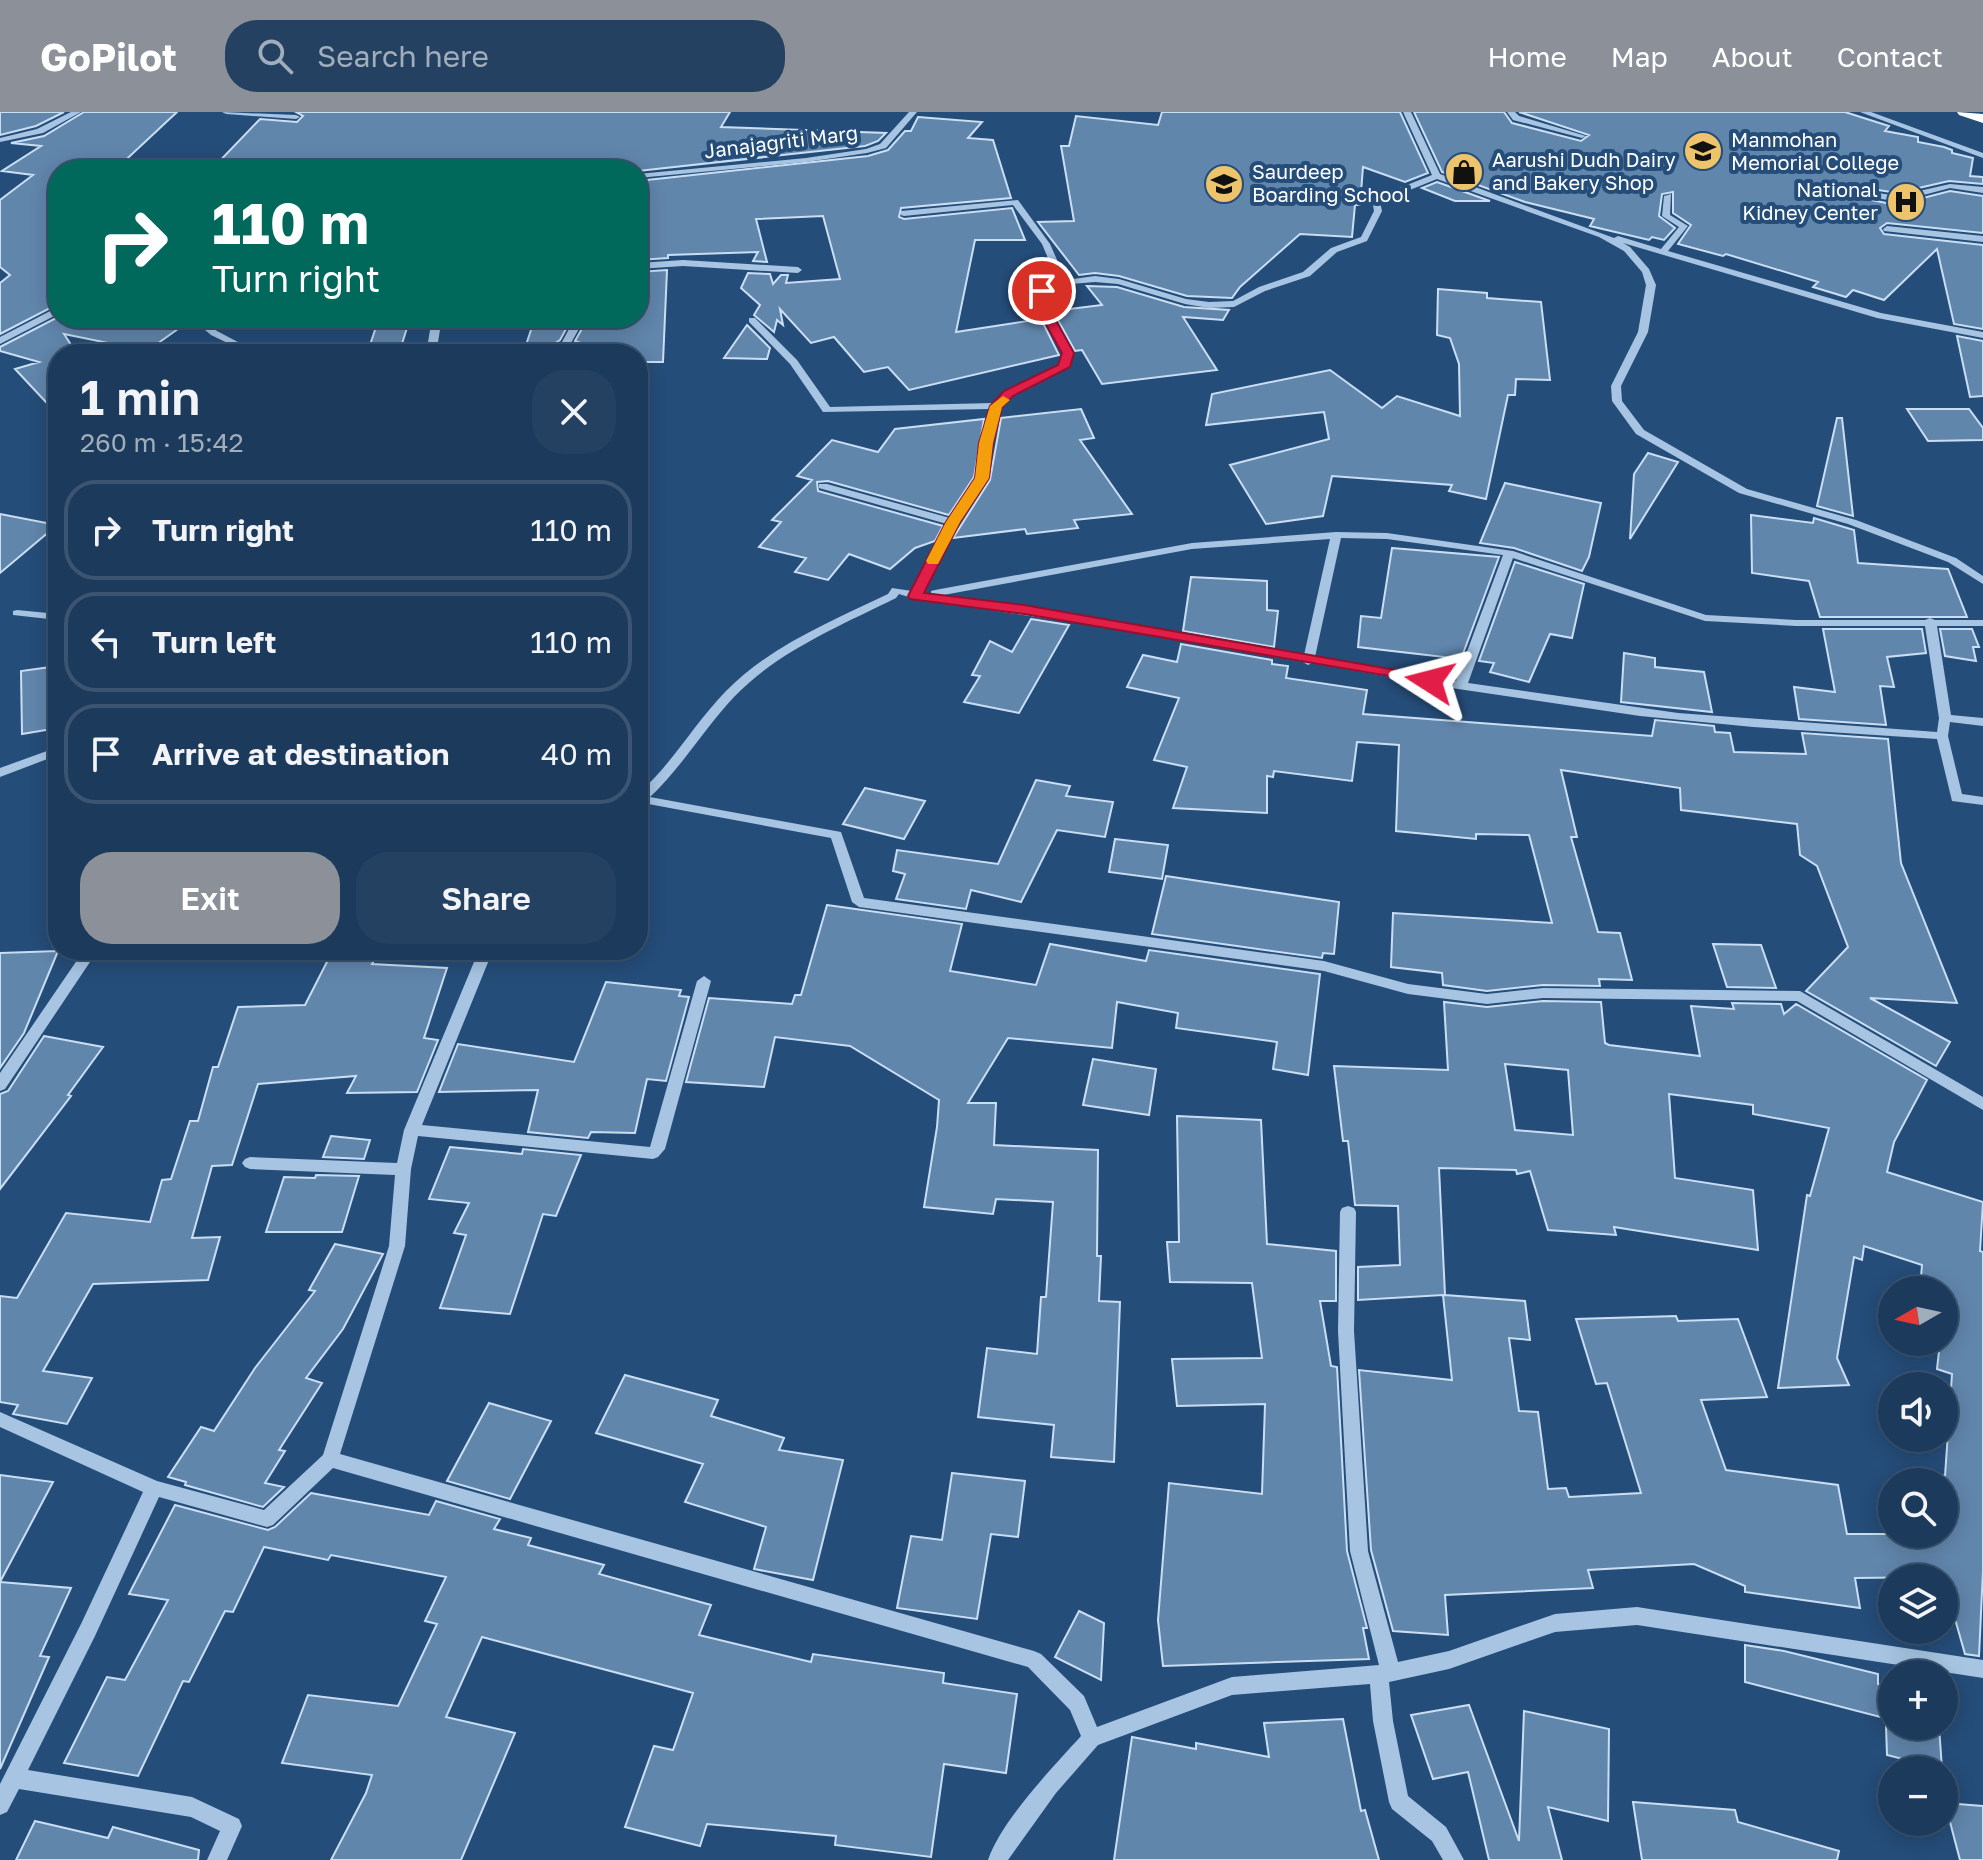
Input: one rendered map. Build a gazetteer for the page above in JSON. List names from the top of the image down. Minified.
{"streets":{"street":["Janajagriti Marg"]},"places":{"school or university":["Manmohan Memorial College","Saurdeep Boarding School"],"shop":["Aarushi Dudh Dairy and Bakery Shop"],"hospital":["National Kidney Center"]},"north":"left","page":{"header":"GoPilot","search":"Search here","nav":["Home","Map","About","Contact"],"turn":["110 m","Turn right"],"heading":["1 min","260 m · 15:42"],"list":[{"name":"Turn right","value":"110 m"},{"name":"Turn left","value":"110 m"},{"name":"Arrive at destination","value":"40 m"}],"buttons":["Exit","Share"],"map_buttons":["+","−"]}}
